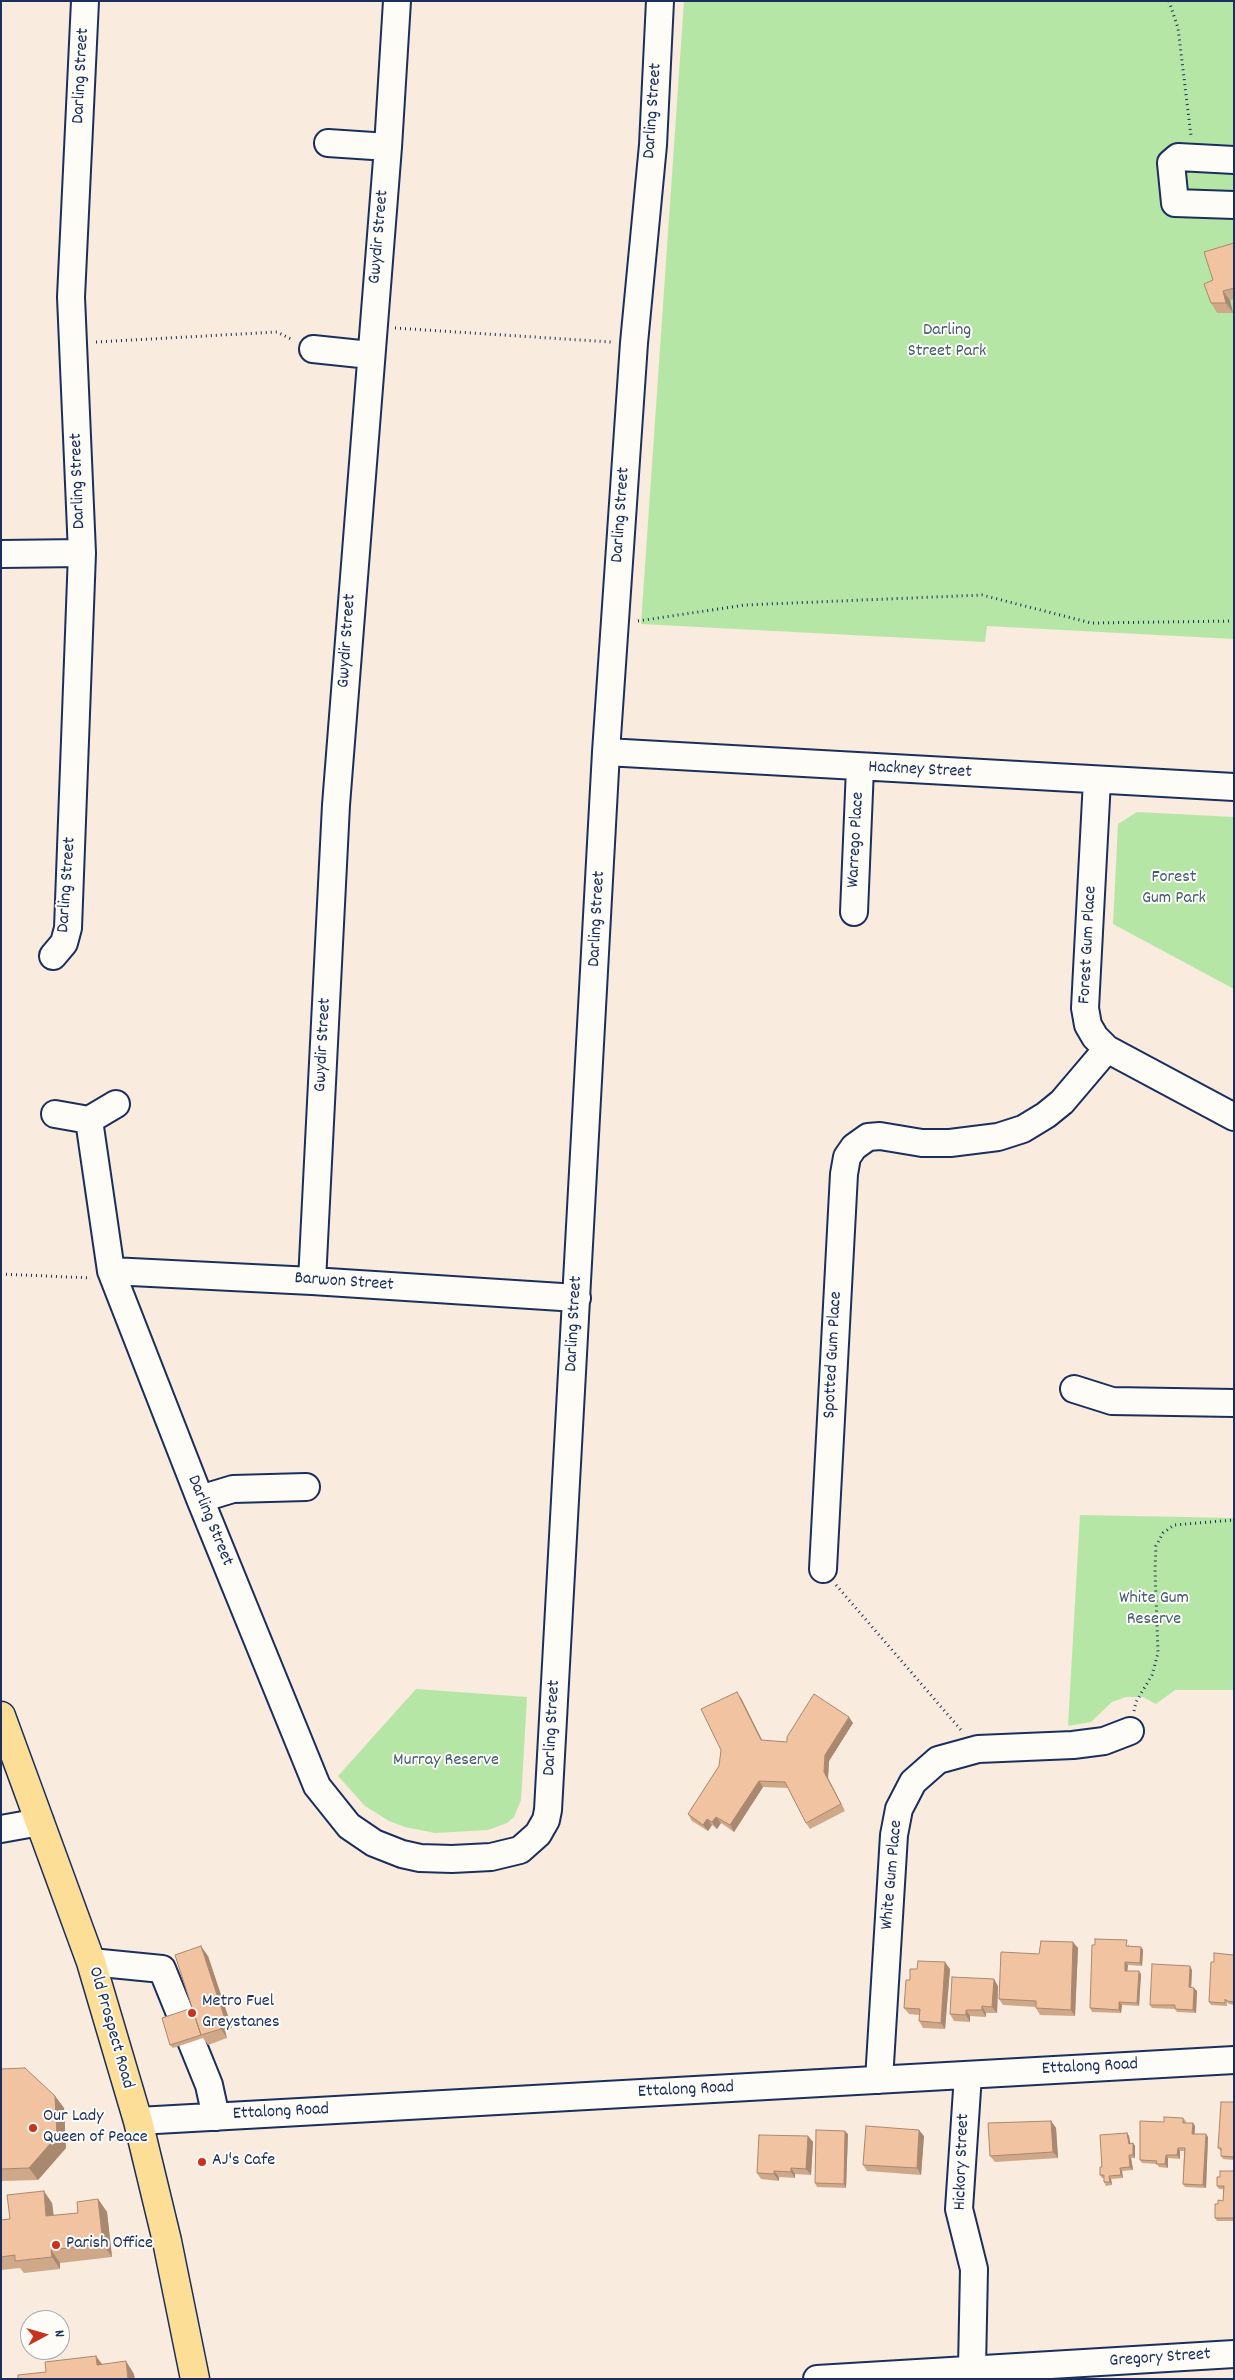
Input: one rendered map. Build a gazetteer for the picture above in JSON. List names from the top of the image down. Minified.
{"streets":{"main road":["Old Prospect Road"],"street":["Darling Street","Gwydir Street","Hackney Street","Warrego Place","Forest Gum Place","Barwon Street","Spotted Gum Place","White Gum Place","Ettalong Road","Hickory Street","Gregory Street"]},"crossings":[["Darling Street","Hackney Street"],["Darling Street","Barwon Street"],["Gwydir Street","Barwon Street"],["Hackney Street","Warrego Place"],["Hackney Street","Forest Gum Place"],["Forest Gum Place","Spotted Gum Place"],["White Gum Place","Ettalong Road"],["Old Prospect Road","Ettalong Road"],["Ettalong Road","Hickory Street"],["Hickory Street","Gregory Street"]],"parks":["Darling Street Park","Forest Gum Park","White Gum Reserve","Murray Reserve"],"places":["Metro Fuel Greystanes","Our Lady Queen of Peace","AJ's Cafe","Parish Office"],"north":"right"}
